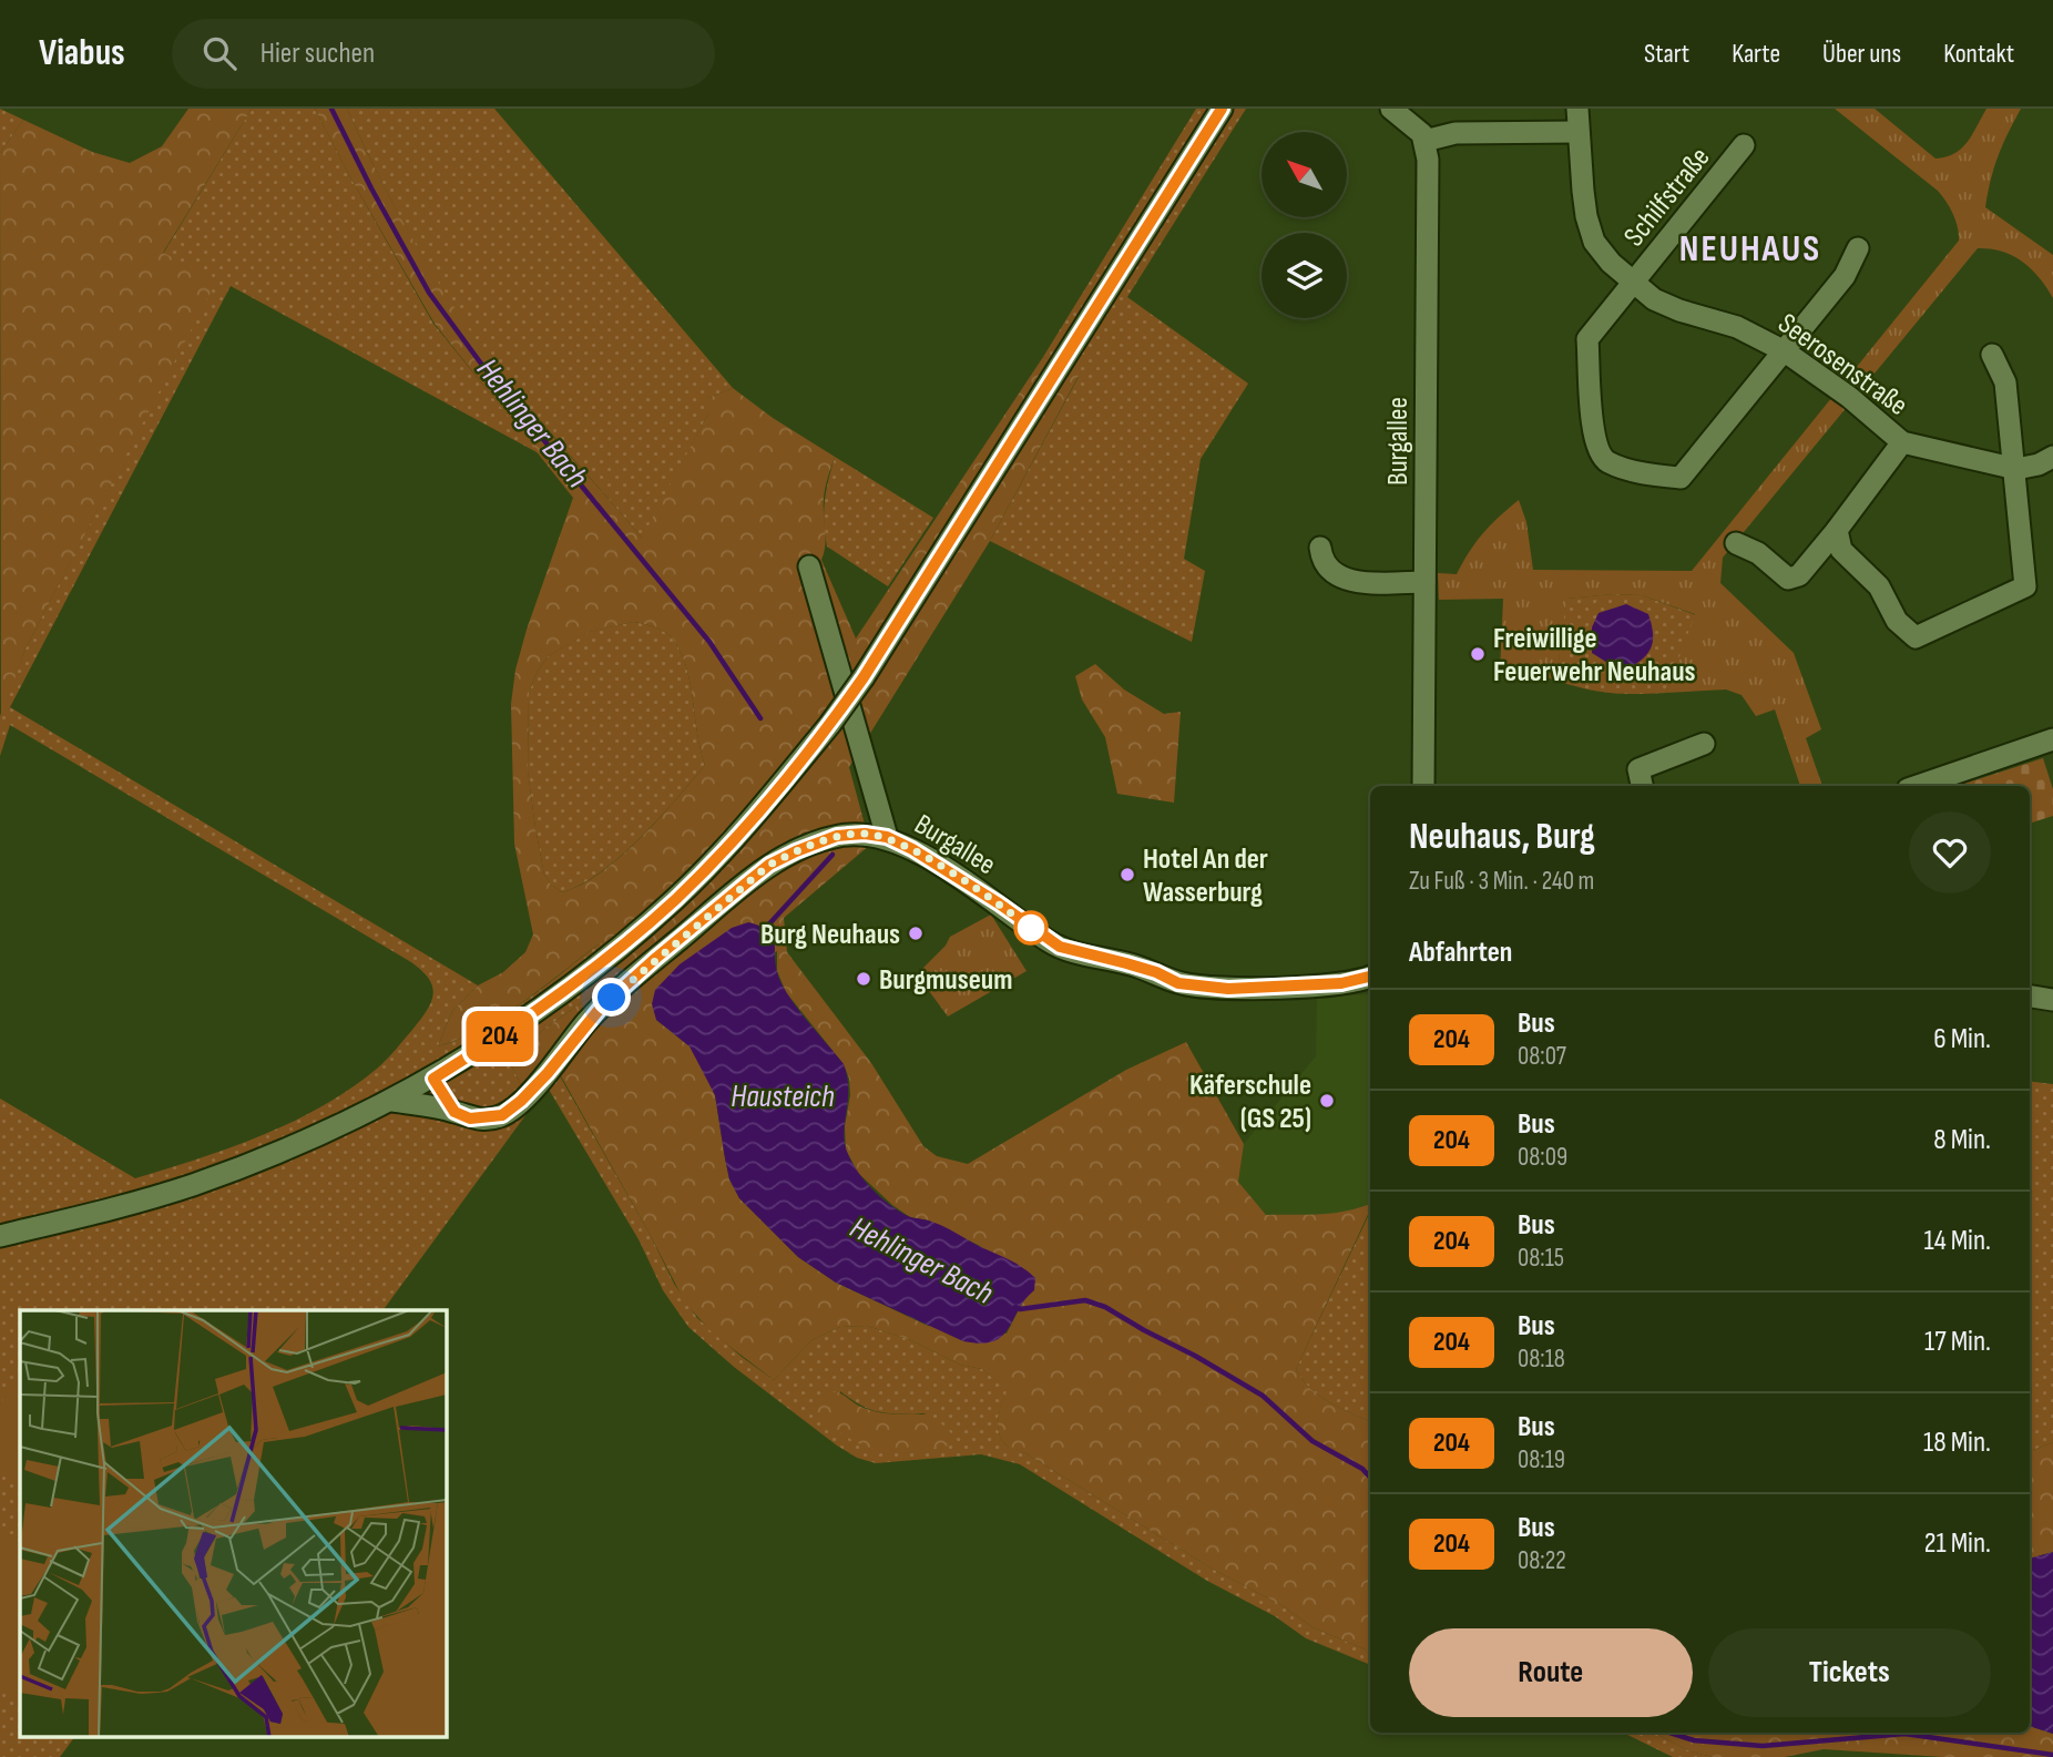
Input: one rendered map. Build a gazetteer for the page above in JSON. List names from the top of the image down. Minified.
{"streets":{"street":["Schilfstraße","Seerosenstraße","Burgallee"]},"crossings":[["Schilfstraße","Seerosenstraße"]],"districts":["NEUHAUS"],"water":["Hehlinger Bach","Hausteich"],"places":["Freiwillige Feuerwehr Neuhaus","Hotel An der Wasserburg","Burg Neuhaus","Burgmuseum","Käferschule (GS 25)"],"lines":["bus line 204"],"north":"top left","page":{"header":"Viabus","search":"Hier suchen","nav":["Start","Karte","Über uns","Kontakt"],"on_map":"204","heading":[["Neuhaus, Burg","Zu Fuß · 3 Min. · 240 m"],"Abfahrten"],"list":[{"mark":"204","name":"Bus","note":"08:07","value":"6 Min."},{"mark":"204","name":"Bus","note":"08:09","value":"8 Min."},{"mark":"204","name":"Bus","note":"08:15","value":"14 Min."},{"mark":"204","name":"Bus","note":"08:18","value":"17 Min."},{"mark":"204","name":"Bus","note":"08:19","value":"18 Min."},{"mark":"204","name":"Bus","note":"08:22","value":"21 Min."}],"buttons":["Route","Tickets"]}}
